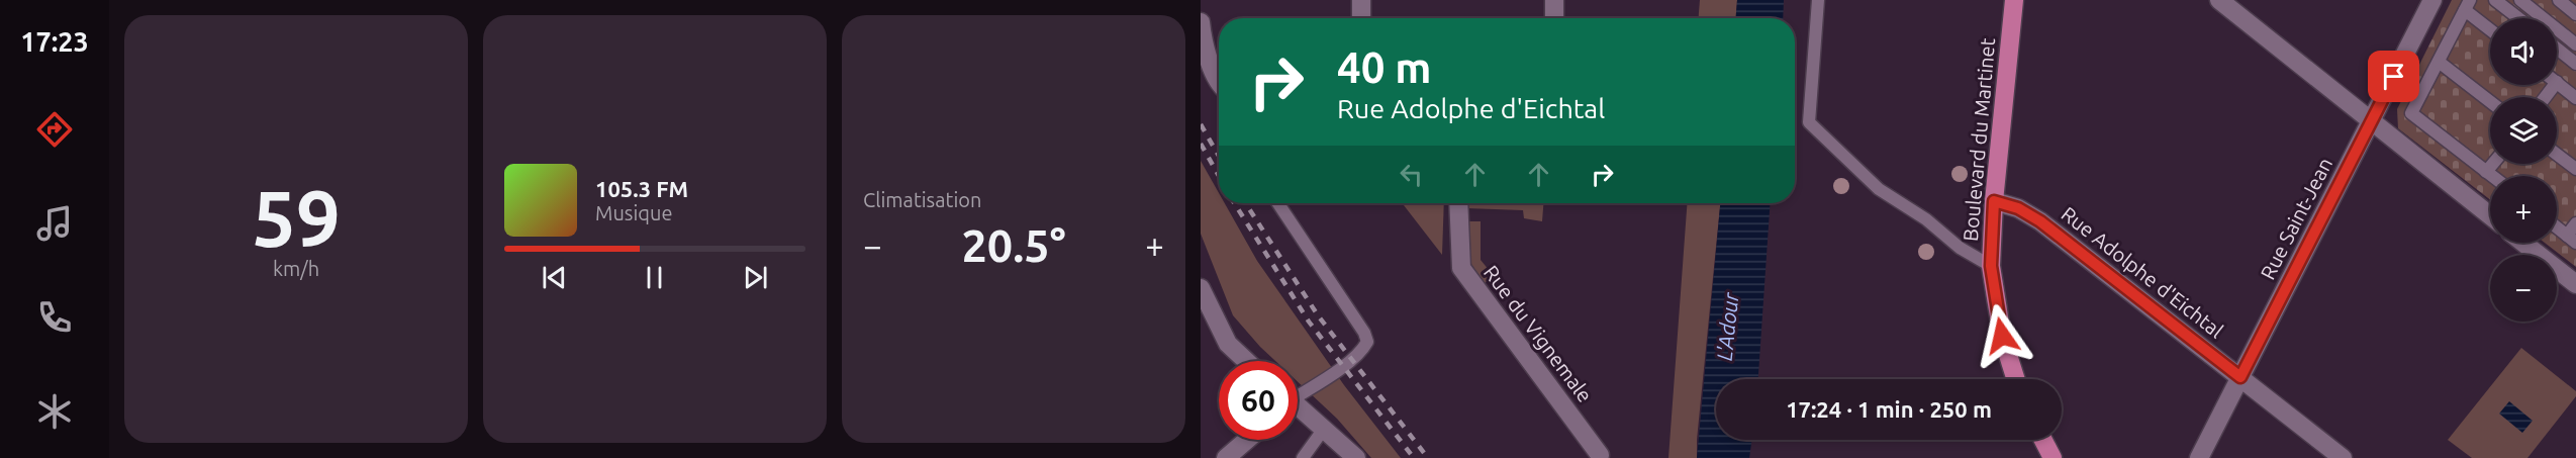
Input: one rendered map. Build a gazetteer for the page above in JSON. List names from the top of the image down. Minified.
{"streets":{"main road":["Boulevard du Martinet"],"street":["Rue Saint-Jean","Rue Adolphe d'Eichtal","Rue du Vignemale"]},"crossings":[["Boulevard du Martinet","Rue Adolphe d'Eichtal"],["Rue Saint-Jean","Rue Adolphe d'Eichtal"]],"water":["L'Adour"],"page":{"tabs":"17:23","tile":[["59","km/h"],"Climatisation"],"map_buttons":["+","−"],"turn":["40 m","Rue Adolphe d'Eichtal"],"song":["105.3 FM","Musique"],"heat":["−","20.5°","+"],"limit":"60","trip":"17:24 · 1 min · 250 m"}}
